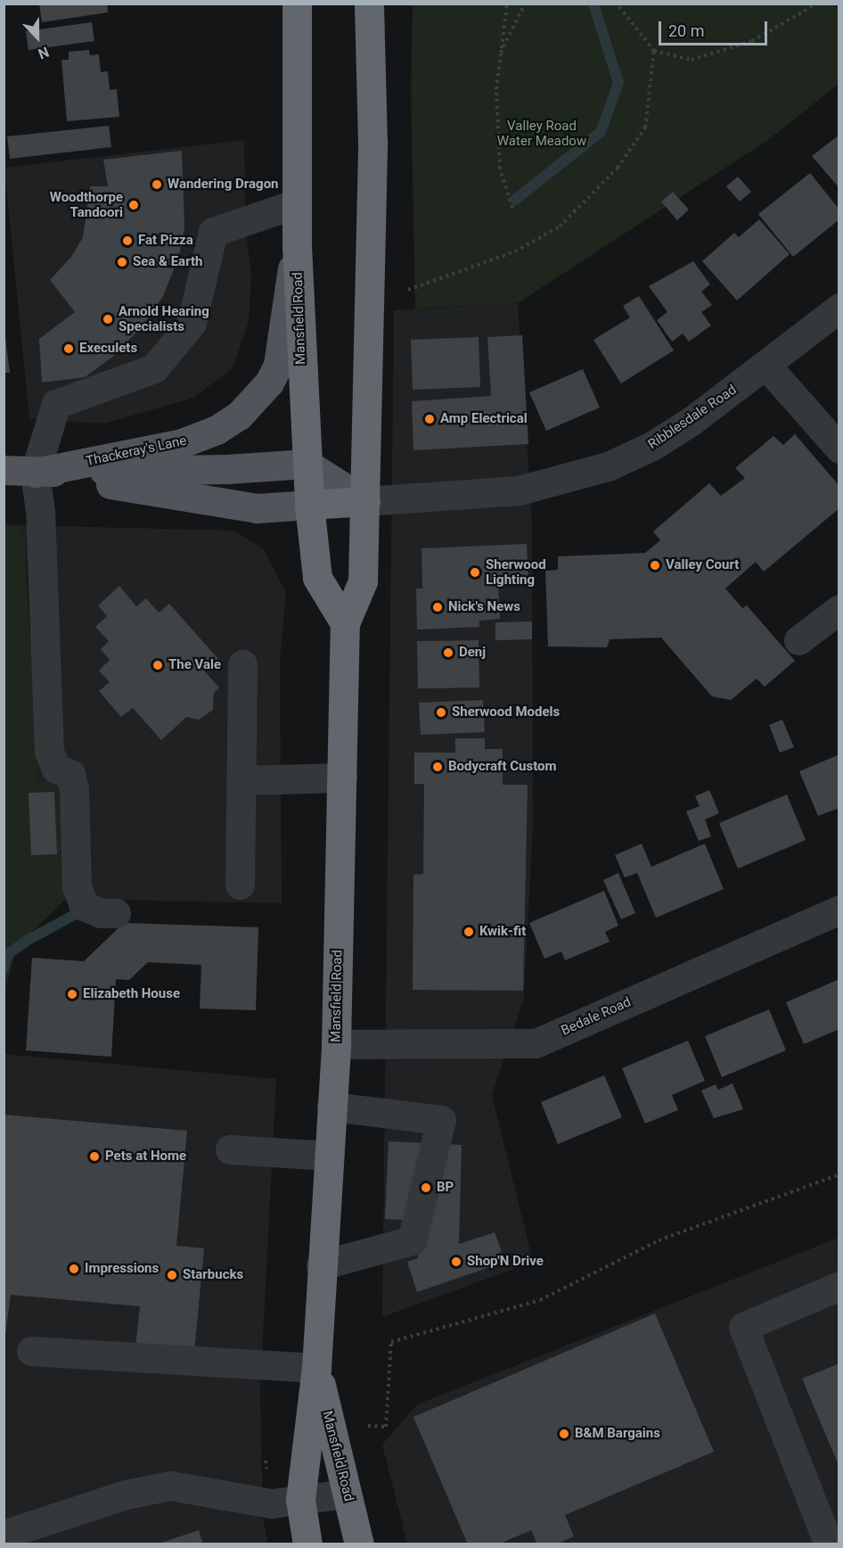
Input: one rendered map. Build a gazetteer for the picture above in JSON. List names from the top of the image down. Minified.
{"streets":{"highway":["Mansfield Road"],"main road":["Thackeray's Lane"],"street":["Ribblesdale Road","Bedale Road"]},"crossings":[["Mansfield Road","Ribblesdale Road"],["Mansfield Road","Thackeray's Lane"],["Mansfield Road","Bedale Road"]],"parks":["Valley Road Water Meadow"],"places":["Wandering Dragon","Woodthorpe Tandoori","Fat Pizza","Sea & Earth","Arnold Hearing Specialists","Execulets","Amp Electrical","Valley Court","Sherwood Lighting","Nick's News","Denj","The Vale","Sherwood Models","Bodycraft Custom","Kwik-fit","Elizabeth House","Pets at Home","BP","Shop'N Drive","Impressions","Starbucks","B&M Bargains"],"scale_bar":"20 m","north":"bottom"}
